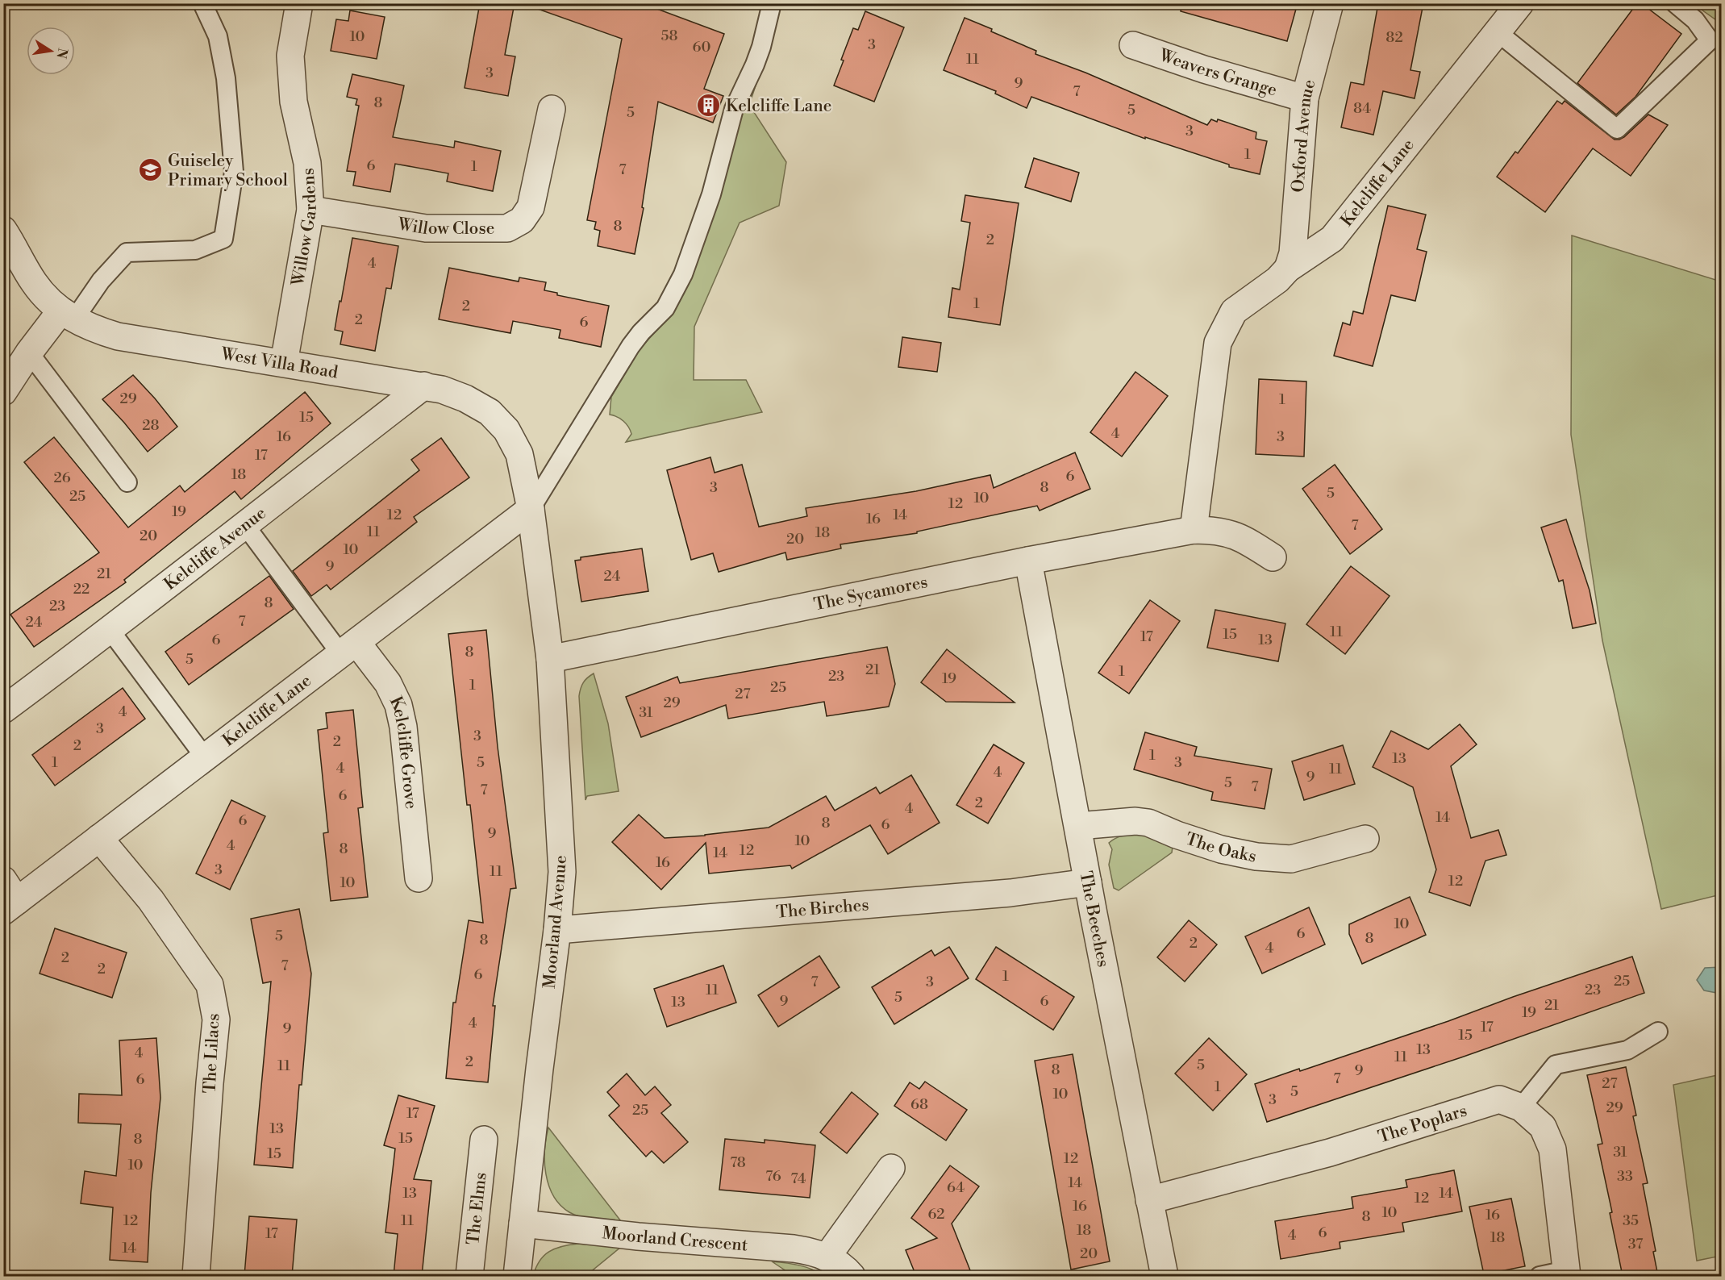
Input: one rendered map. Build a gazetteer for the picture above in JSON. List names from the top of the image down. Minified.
{"streets":{"street":["Weavers Grange","Oxford Avenue","Kelcliffe Lane","Willow Close","Willow Gardens","West Villa Road","Kelcliffe Avenue","The Sycamores","Kelcliffe Grove","The Oaks","The Birches","The Beeches","Moorland Avenue","The Lilacs","The Poplars","The Elms","Moorland Crescent"]},"crossings":[["Weavers Grange","Oxford Avenue"],["Oxford Avenue","Kelcliffe Lane"],["Kelcliffe Lane","West Villa Road"],["Kelcliffe Lane","The Sycamores"],["Kelcliffe Lane","Kelcliffe Grove"],["Kelcliffe Lane","Moorland Avenue"],["Kelcliffe Lane","The Lilacs"],["Willow Close","Willow Gardens"],["Willow Gardens","West Villa Road"],["West Villa Road","Kelcliffe Avenue"],["West Villa Road","Moorland Avenue"],["The Sycamores","The Beeches"],["The Sycamores","Moorland Avenue"],["The Oaks","The Beeches"],["The Birches","The Beeches"],["The Birches","Moorland Avenue"],["The Beeches","The Poplars"],["Moorland Avenue","Moorland Crescent"]],"places":{"building":["Kelcliffe Lane"],"school or university":["Guiseley Primary School"]},"house_numbers":["58","10","82","3","60","11","3","9","7","8","84","5","5","3","1","6","1","7","8","2","4","1","2","2","6","29","1","15","28","4","16","3","17","18","6","26","3","8","5","25","10","12","19","12","14","16","7","11","18","20","20","10","9","21","24","22","8","23","7","24","11","15","17","6","13","8","5","21","1","23","19","1","25","27","29","4","31","3","3","2","2","1","13","1","5","3","4","11","4","9","5","7","7","6","2","4","14","6","8","6","9","10","4","8","12","14","16","3","11","12","10","10","6","5","8","8","2","4","2","7","2","6","1","25","7","3","11","23","5","9","6","13","21","19","4","17","9","15","13","4","11","2","5","11","8","9","7","6","27","1","5","10","3","68","29","25","17","13","15","8","31","15","12","78","10","76","33","74","14","64","13","14","12","16","10","62","16","8","12","11","35","18","6","17","4","18","37","14","20"],"north":"right"}
